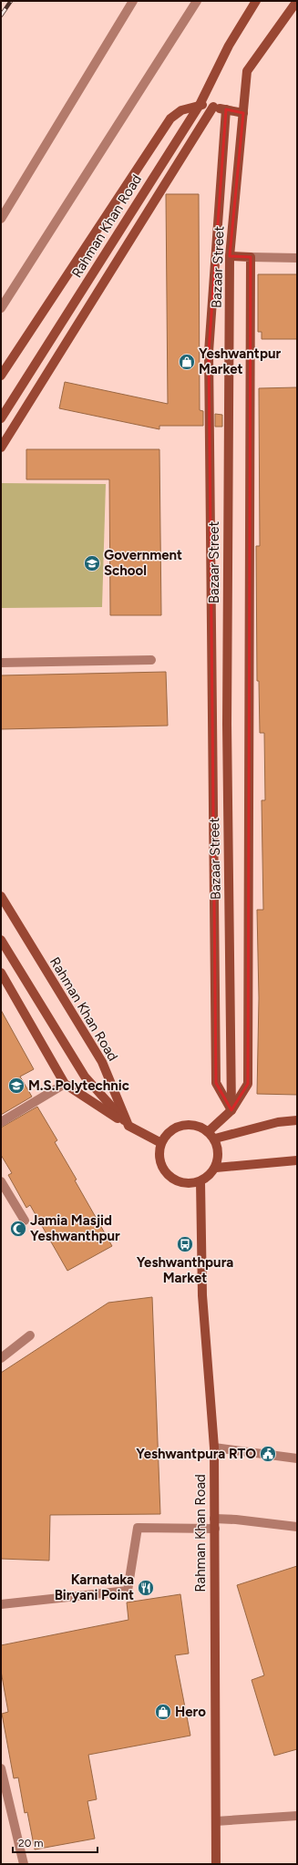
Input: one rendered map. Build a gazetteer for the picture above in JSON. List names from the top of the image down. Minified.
{"streets":{"street":["Rahman Khan Road","Bazaar Street"]},"places":{"shop":["Yeshwantpur Market","Hero"],"school or university":["Government School","M.S.Polytechnic"],"mosque":["Jamia Masjid Yeshwanthpur"],"bus stop":["Yeshwanthpura Market"],"public building":["Yeshwantpura RTO"],"restaurant":["Karnataka Biryani Point"]},"scale_bar":"20 m"}
